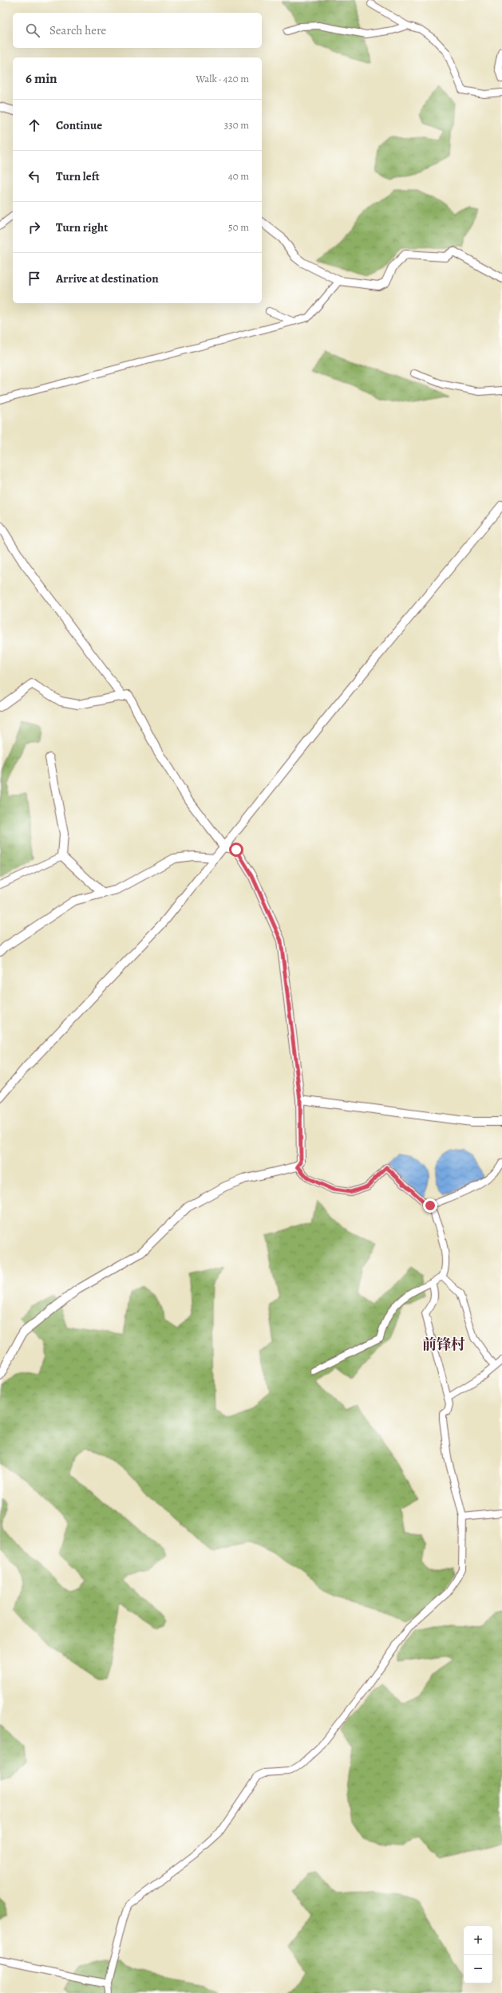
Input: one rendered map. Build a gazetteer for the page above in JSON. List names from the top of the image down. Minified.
{"districts":["前锋村"],"page":{"search":"Search here","heading":["6 min","Walk · 420 m"],"list":[["Continue","330 m"],["Turn left","40 m"],["Turn right","50 m"],"Arrive at destination"],"map_buttons":["+","−"]}}
